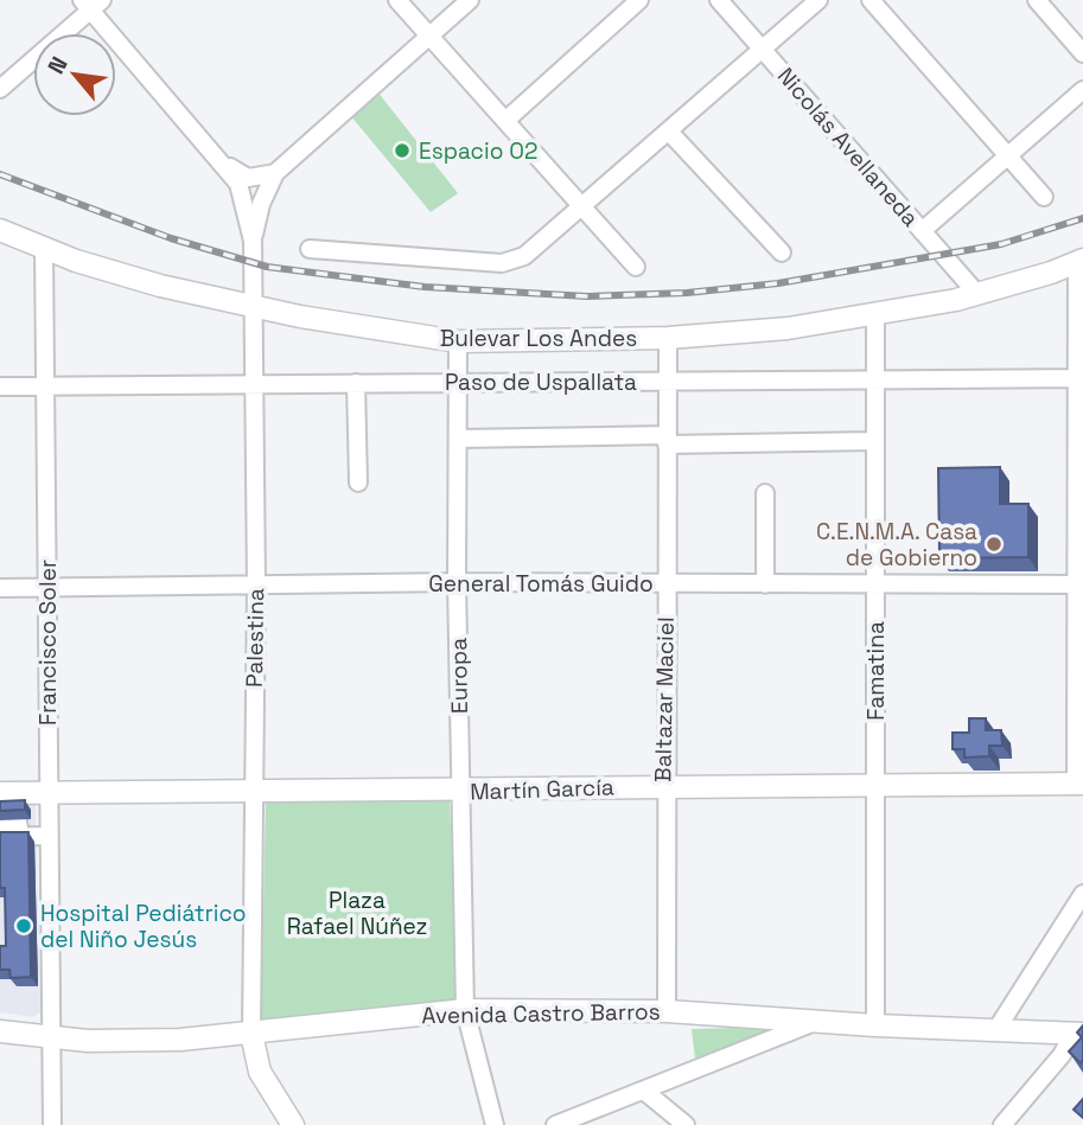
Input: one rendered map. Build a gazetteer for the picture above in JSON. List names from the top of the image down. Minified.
{"streets":{"main road":["Bulevar Los Andes","Martín García","Avenida Castro Barros"],"street":["Nicolás Avellaneda","Paso de Uspallata","General Tomás Guido","Palestina","Francisco Soler","Famatina","Europa","Baltazar Maciel"]},"crossings":[["Nicolás Avellaneda","Bulevar Los Andes"],["Bulevar Los Andes","Palestina"],["Bulevar Los Andes","Francisco Soler"],["Bulevar Los Andes","Famatina"],["Bulevar Los Andes","Europa"],["Bulevar Los Andes","Baltazar Maciel"],["Paso de Uspallata","Palestina"],["Paso de Uspallata","Francisco Soler"],["Paso de Uspallata","Famatina"],["Paso de Uspallata","Europa"],["Paso de Uspallata","Baltazar Maciel"],["General Tomás Guido","Palestina"],["General Tomás Guido","Francisco Soler"],["General Tomás Guido","Famatina"],["General Tomás Guido","Europa"],["General Tomás Guido","Baltazar Maciel"],["Palestina","Martín García"],["Palestina","Avenida Castro Barros"],["Francisco Soler","Martín García"],["Francisco Soler","Avenida Castro Barros"],["Famatina","Martín García"],["Famatina","Avenida Castro Barros"],["Europa","Martín García"],["Europa","Avenida Castro Barros"],["Baltazar Maciel","Martín García"],["Baltazar Maciel","Avenida Castro Barros"]],"parks":["Plaza Rafael Núñez"],"places":["Espacio O2","C.E.N.M.A. Casa de Gobierno","Hospital Pediátrico del Niño Jesús"],"north":"top left"}
